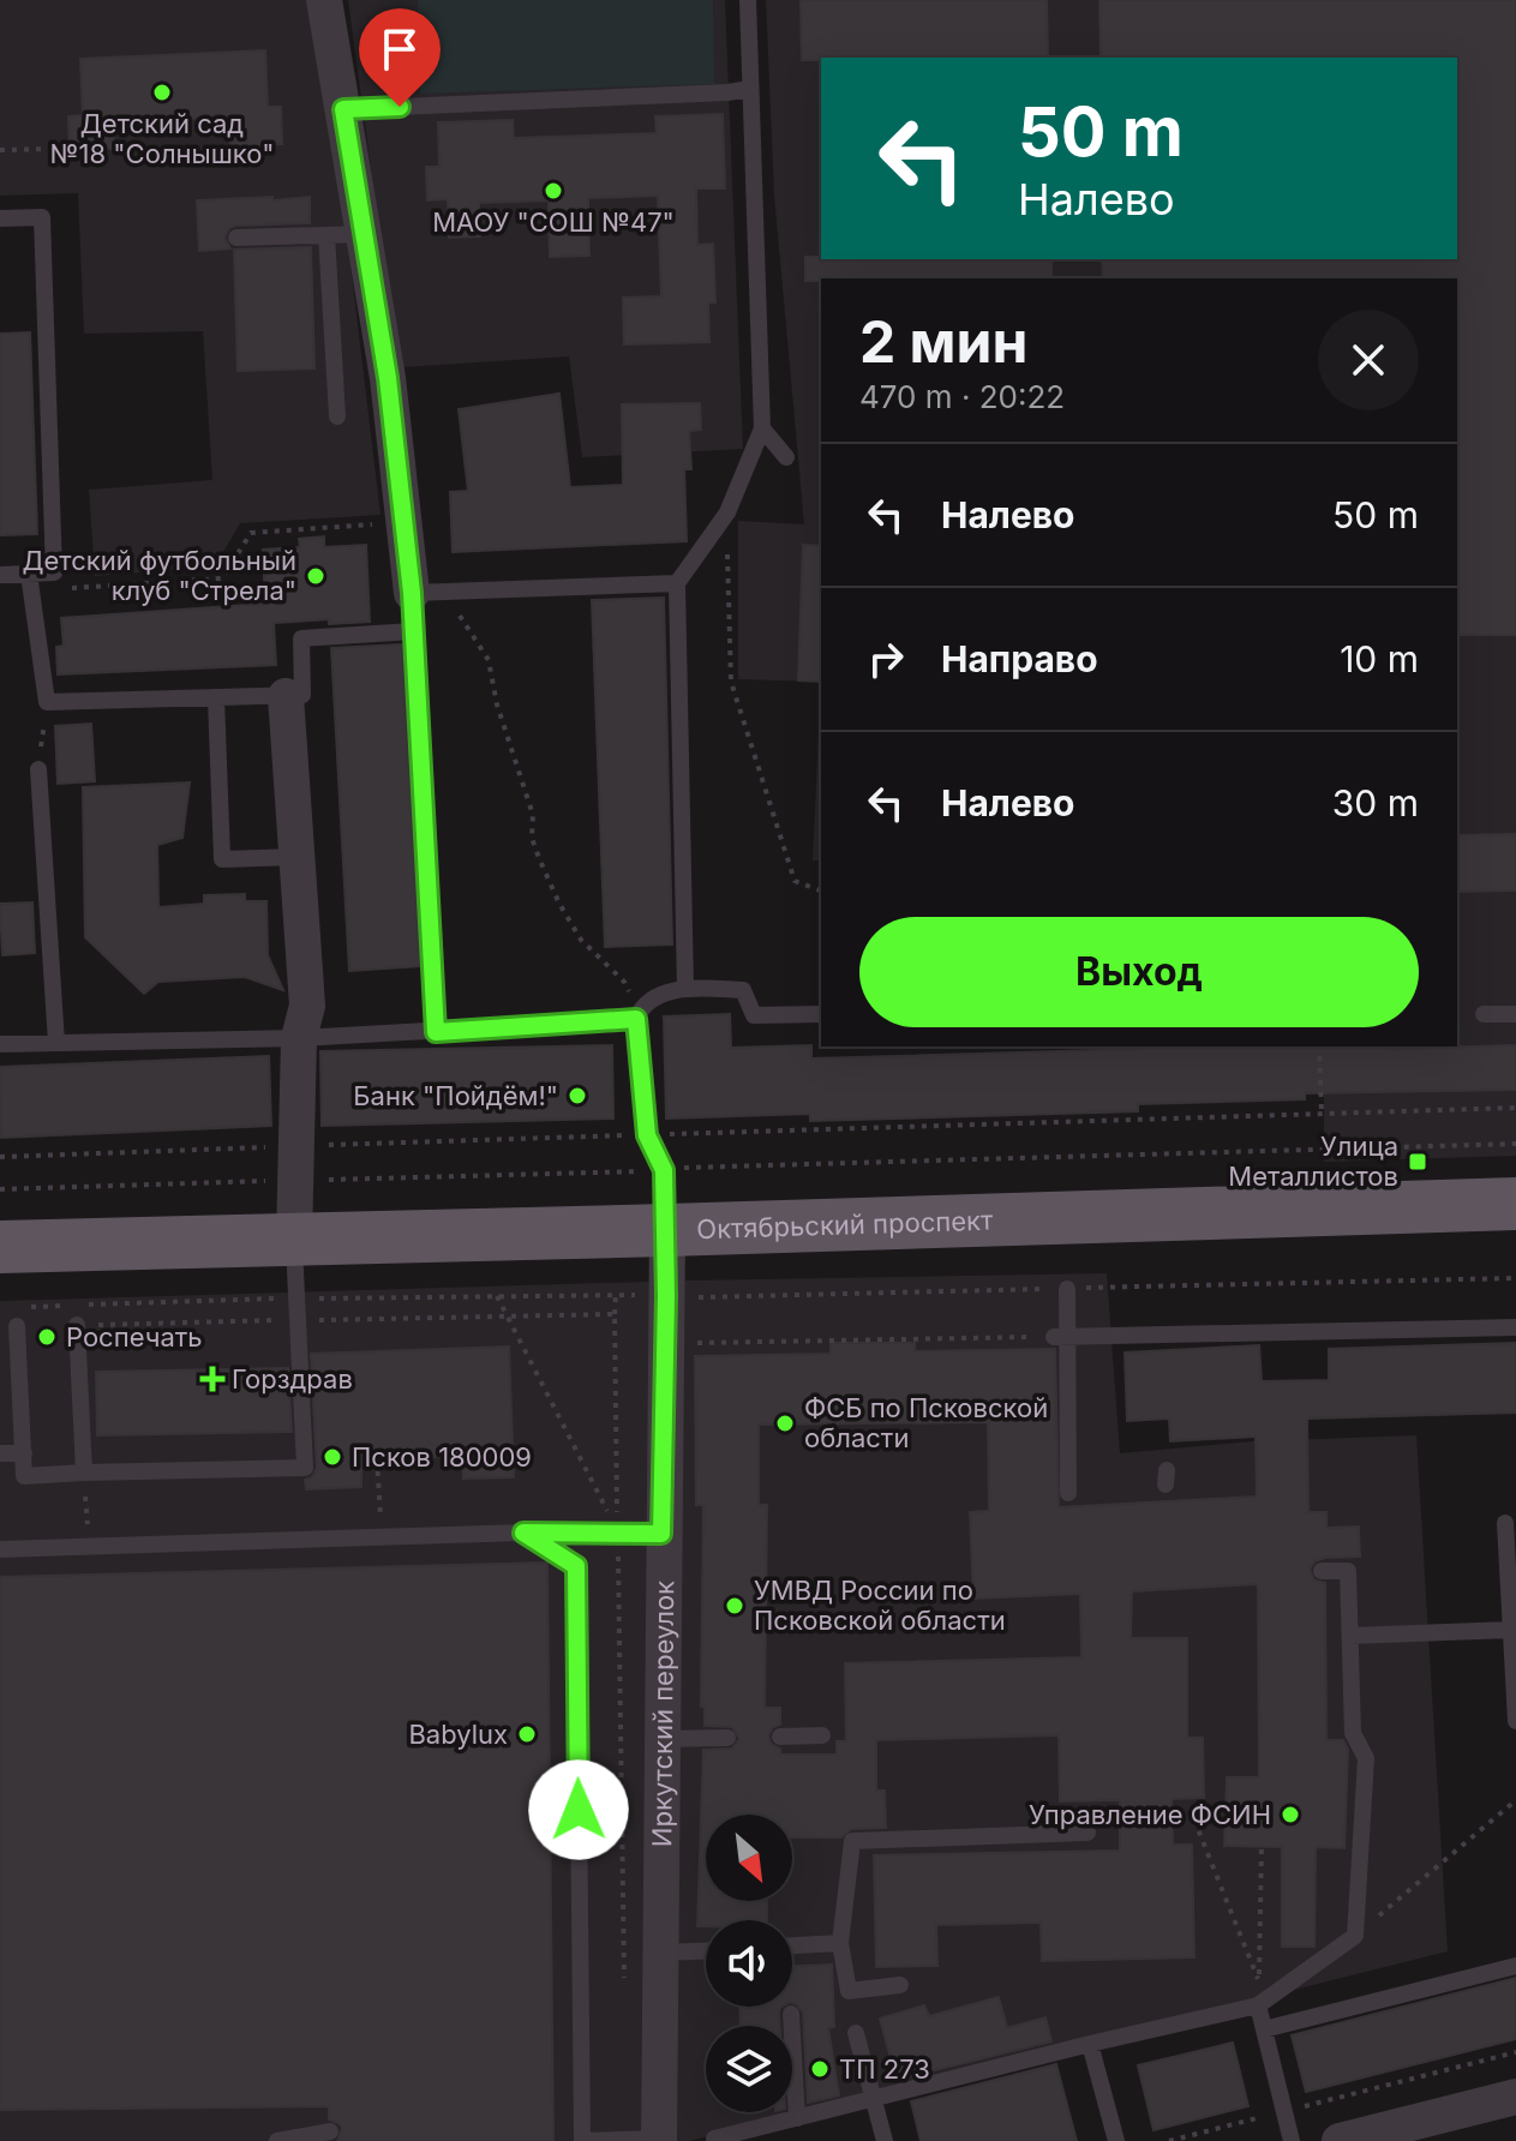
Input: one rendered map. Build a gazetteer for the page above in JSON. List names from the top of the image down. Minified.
{"streets":{"main road":["Октябрьский проспект"],"street":["Иркутский переулок"]},"crossings":[["Октябрьский проспект","Иркутский переулок"]],"places":{"other":["Детский сад №18 \"Солнышко\"","МАОУ \"СОШ №47\"","Детский футбольный клуб \"Стрела\"","Банк \"Пойдём!\"","Роспечать","ФСБ по Псковской области","Псков 180009","УМВД России по Псковской области","Babylux","Управление ФСИН","ТП 273"],"transit":["Улица Металлистов"],"health":["Горздрав"]},"north":"bottom right","page":{"turn":["50 m","Налево"],"heading":["2 мин","470 m · 20:22"],"list":[{"name":"Налево","value":"50 m"},{"name":"Направо","value":"10 m"},{"name":"Налево","value":"30 m"}],"buttons":"Выход"}}
